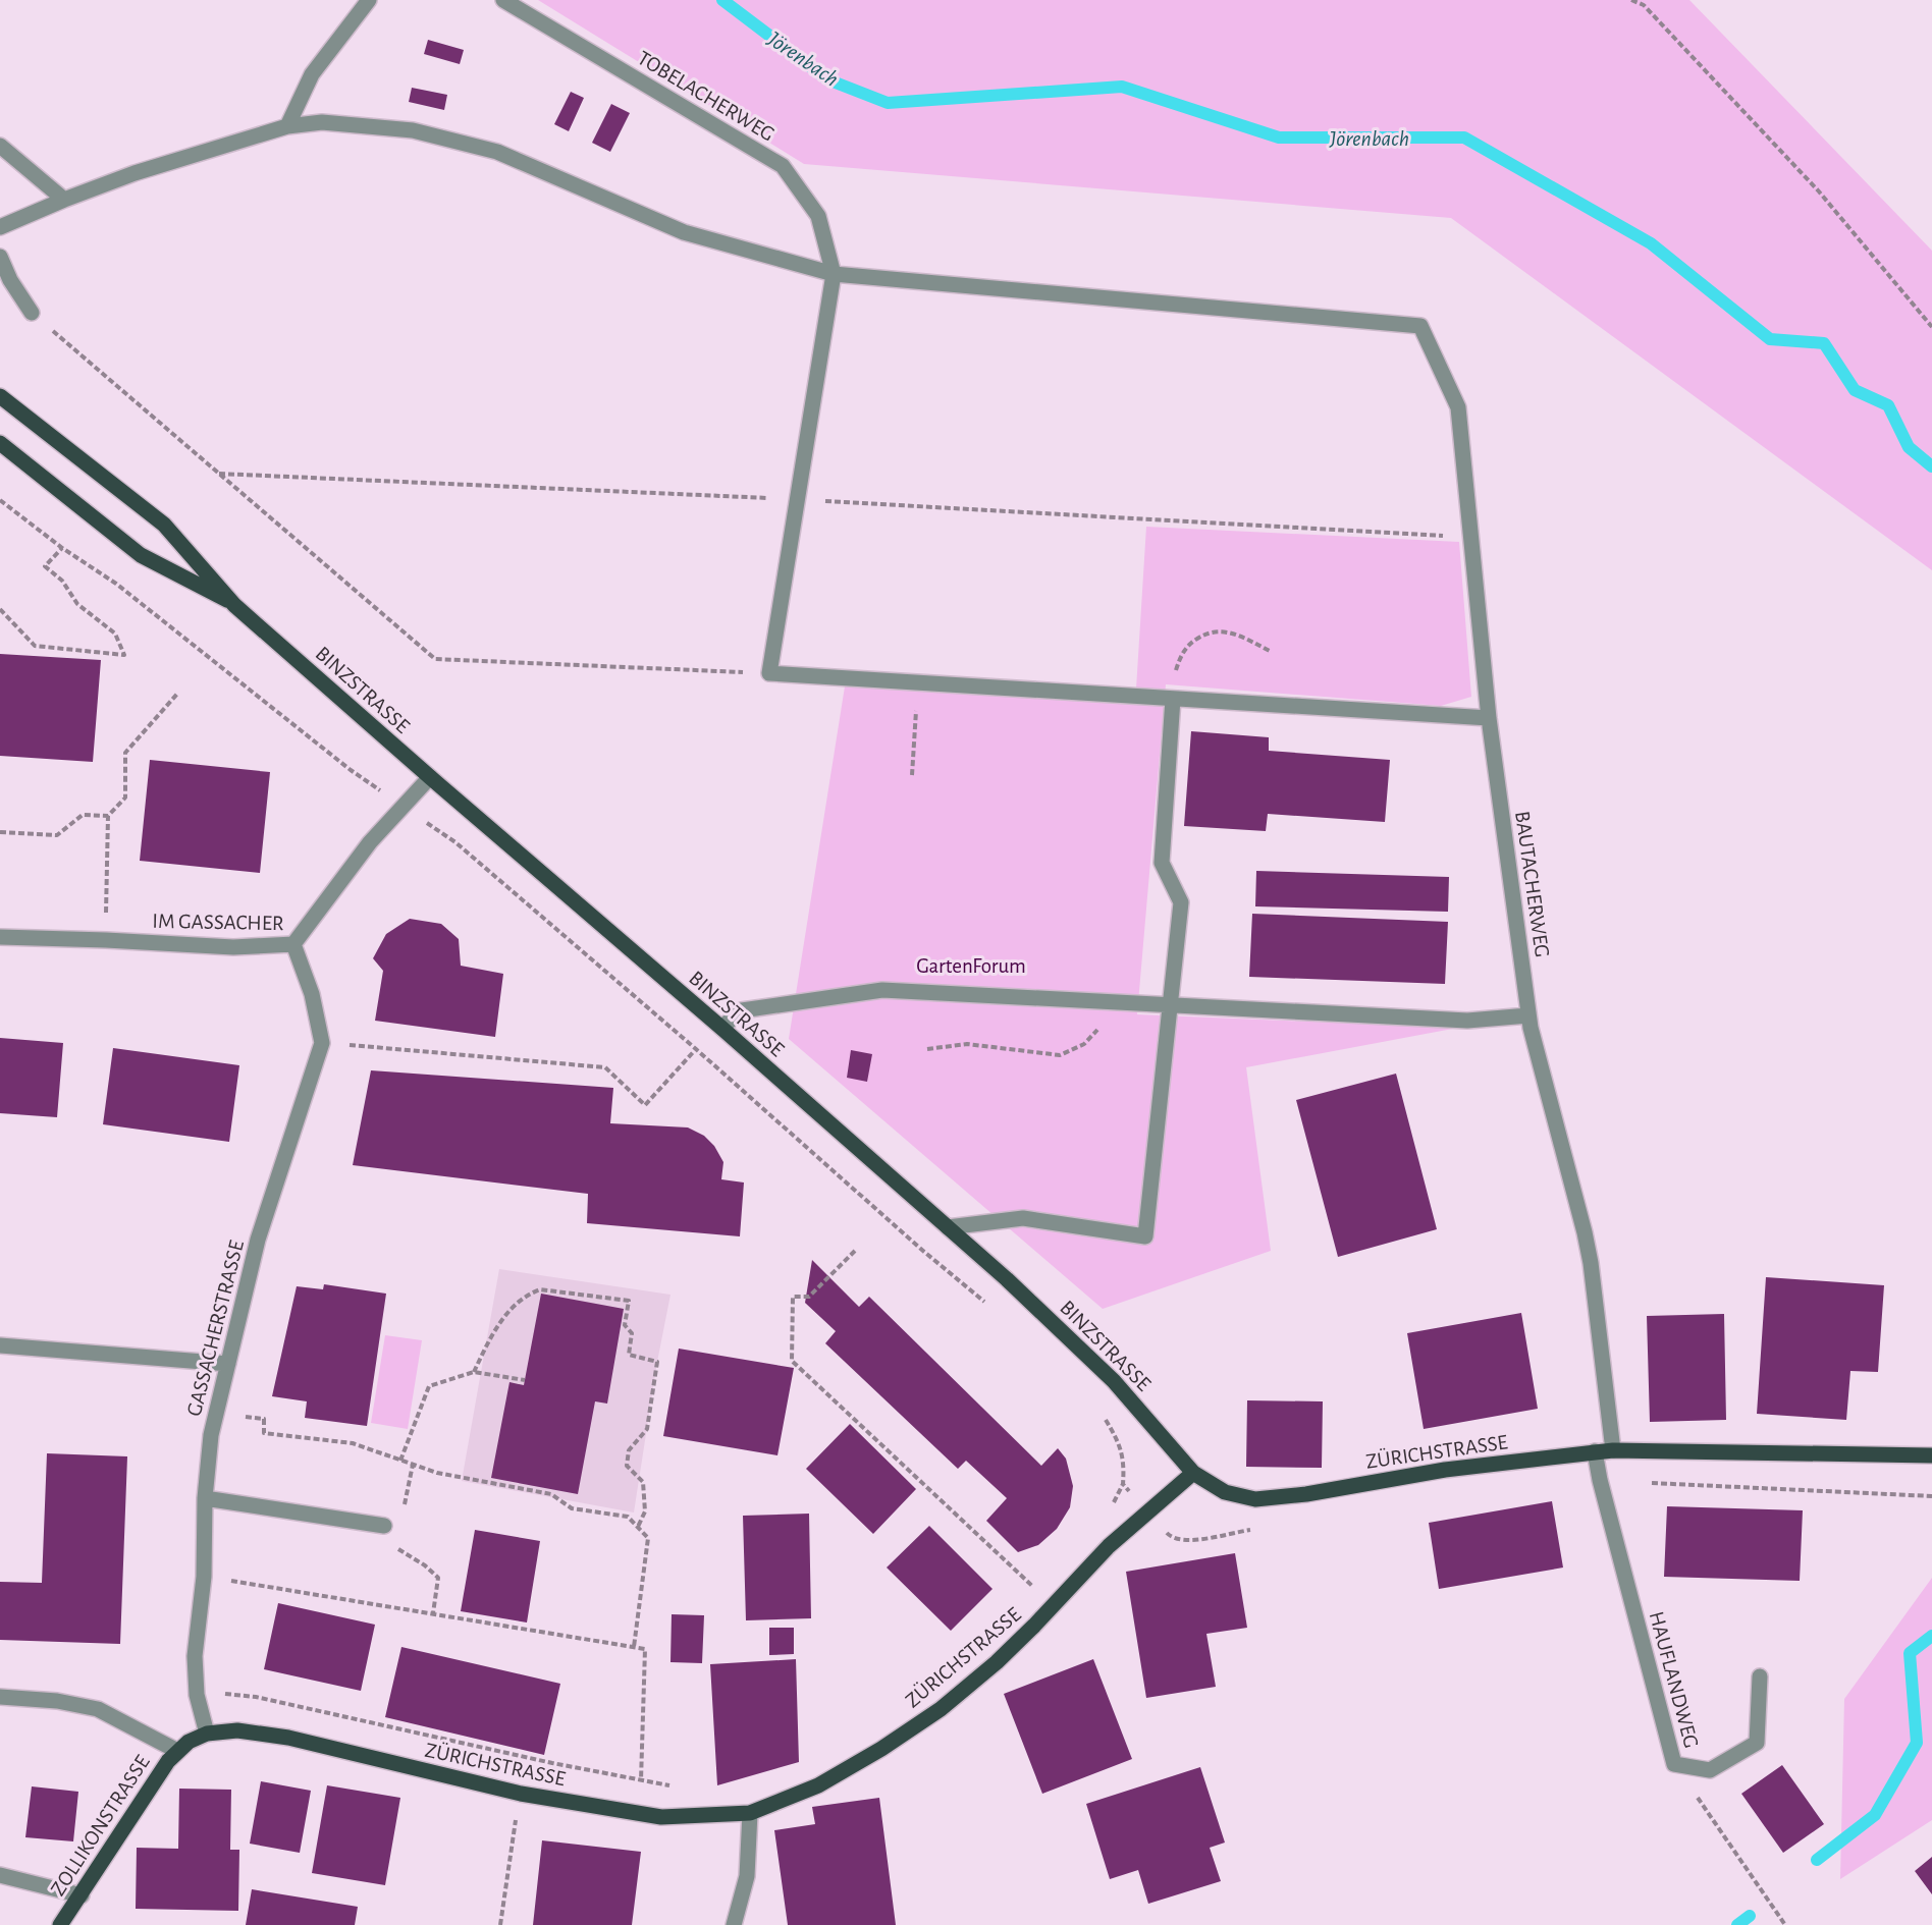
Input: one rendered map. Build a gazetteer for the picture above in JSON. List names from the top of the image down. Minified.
{"streets":{"main road":["BINZSTRASSE","ZÜRICHSTRASSE","ZOLLIKONSTRASSE"],"street":["TOBELACHERWEG","BAUTACHERWEG","IM GASSACHER","GASSACHERSTRASSE","HAUFLANDWEG"]},"crossings":[["TOBELACHERWEG","BAUTACHERWEG"],["BINZSTRASSE","IM GASSACHER"],["BINZSTRASSE","ZÜRICHSTRASSE"],["BAUTACHERWEG","ZÜRICHSTRASSE"],["IM GASSACHER","GASSACHERSTRASSE"],["GASSACHERSTRASSE","ZÜRICHSTRASSE"],["ZÜRICHSTRASSE","HAUFLANDWEG"],["ZÜRICHSTRASSE","ZOLLIKONSTRASSE"]],"water":["Jörenbach"],"parks":["GartenForum"]}
